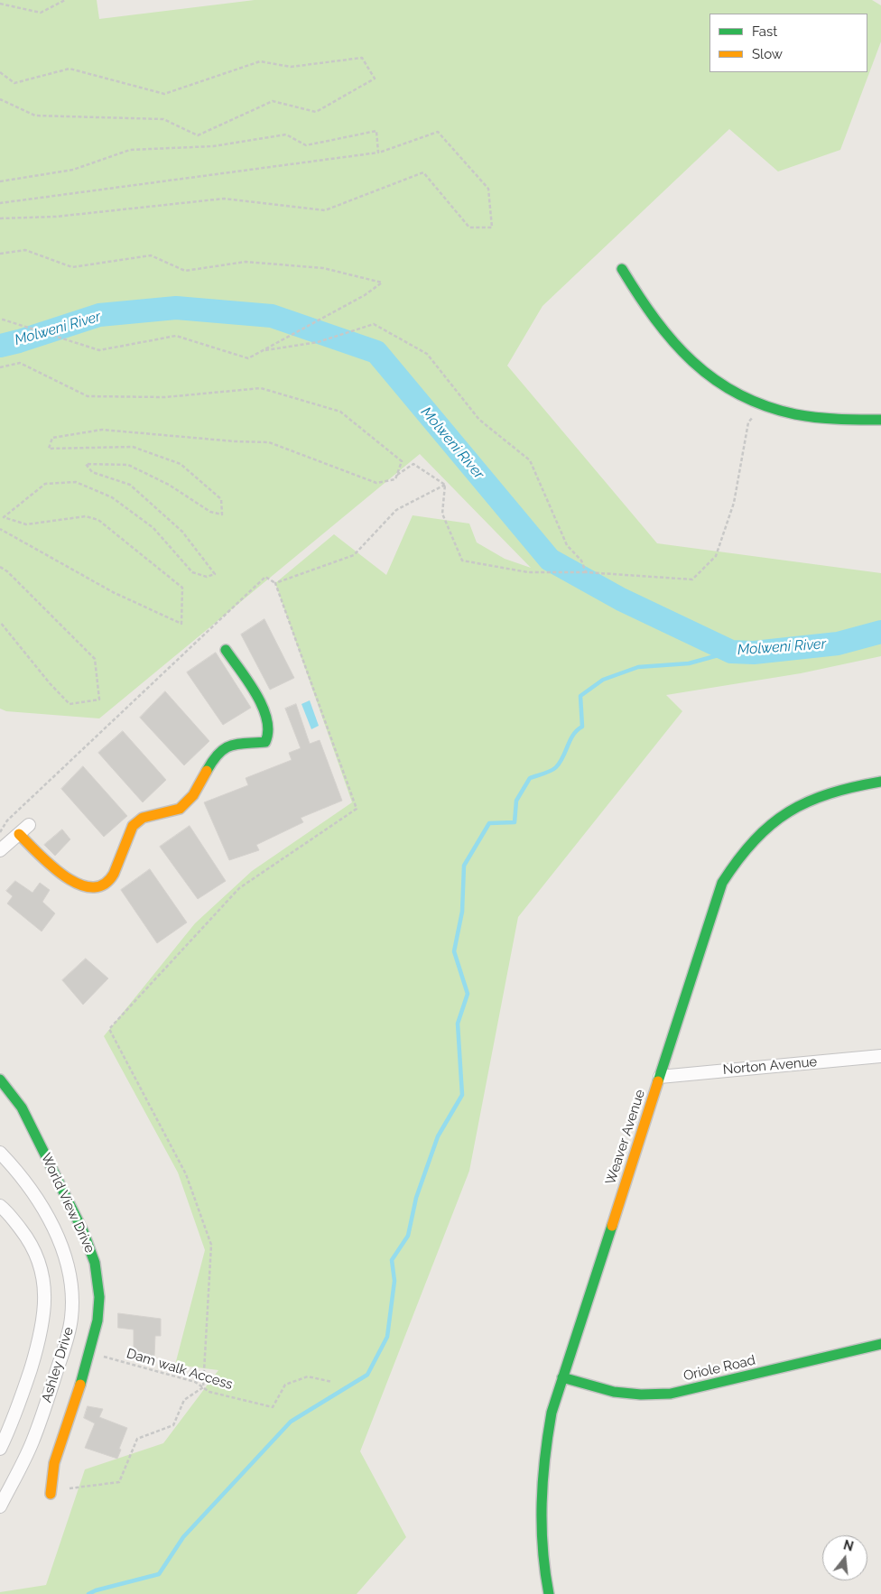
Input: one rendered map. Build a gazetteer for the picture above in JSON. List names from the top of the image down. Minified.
{"streets":{"street":["Norton Avenue","Weaver Avenue","World View Drive","Ashley Drive","Oriole Road"],"path":["Dam walk Access"]},"crossings":[["Norton Avenue","Weaver Avenue"],["Weaver Avenue","Oriole Road"],["World View Drive","Dam walk Access"]],"water":["Molweni River"],"legend":["Fast","Slow"],"north":"top"}
